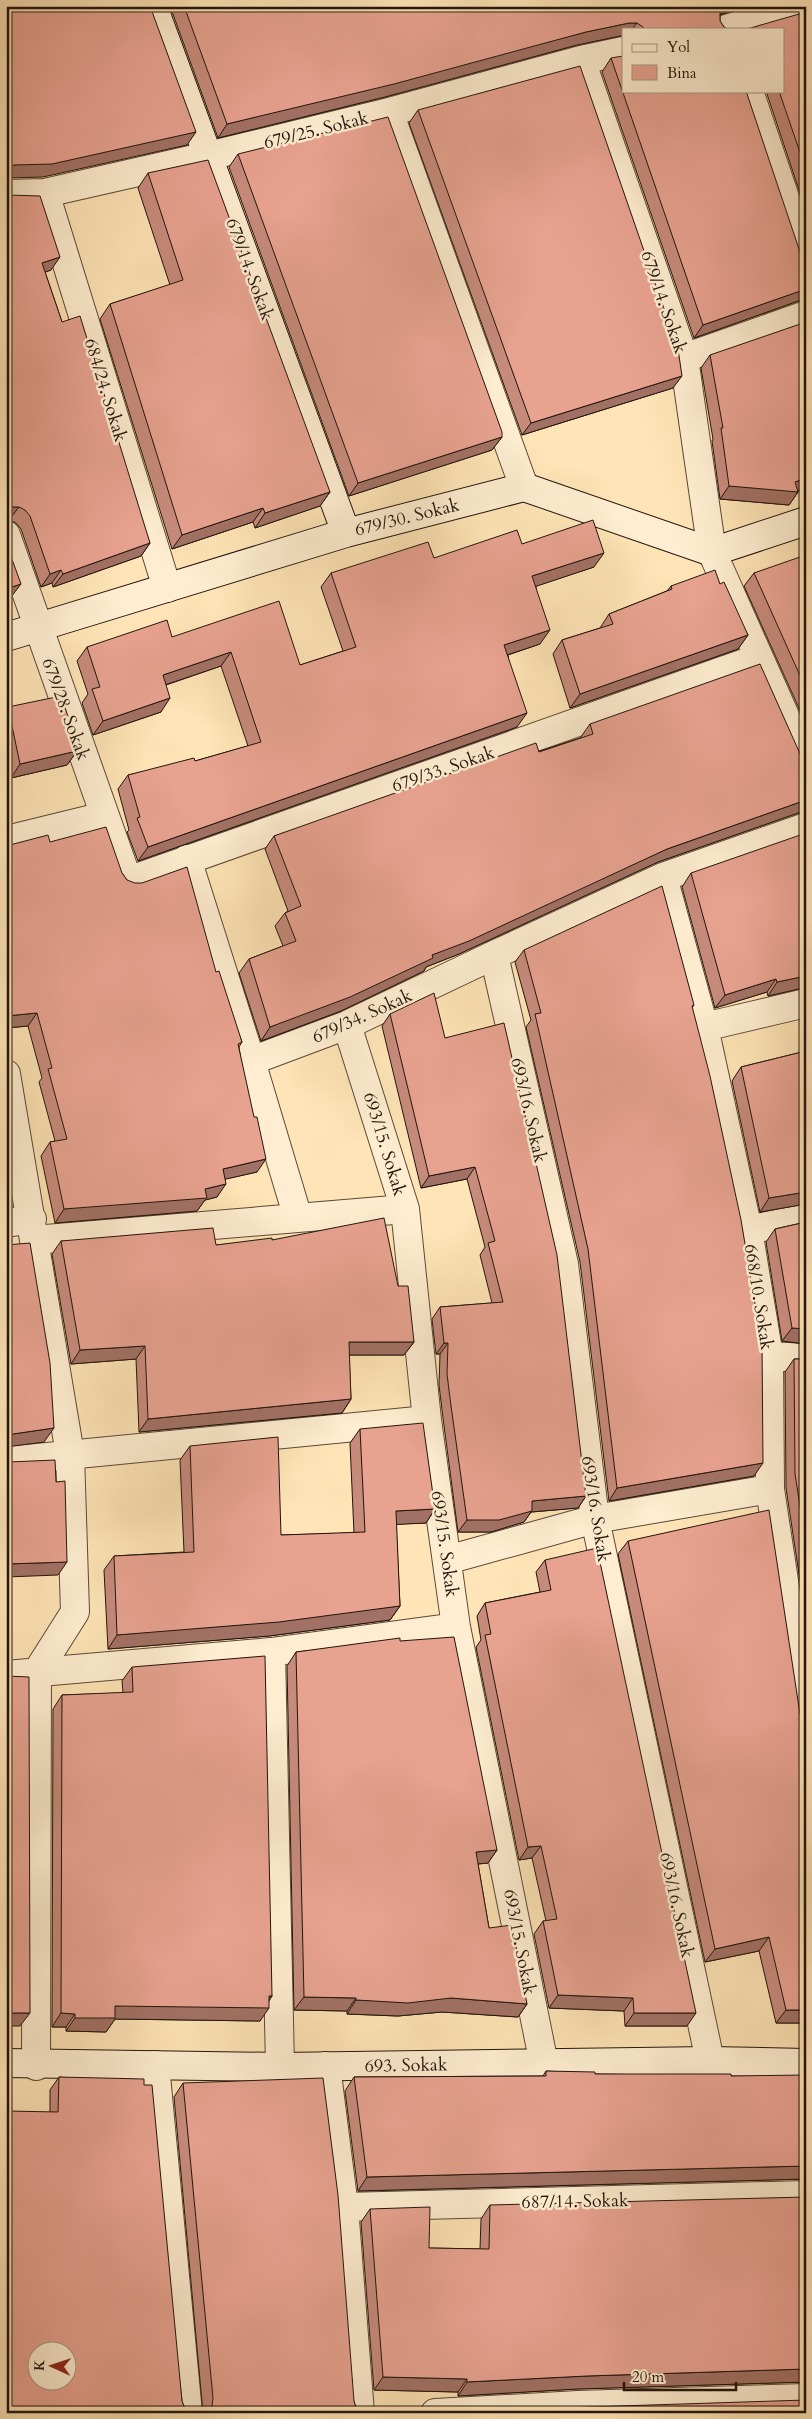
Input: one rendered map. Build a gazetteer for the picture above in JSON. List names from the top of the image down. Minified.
{"streets":{"street":["679/25. Sokak","679/14. Sokak","684/24. Sokak","679/30. Sokak","679/28. Sokak","679/33. Sokak","679/34. Sokak","693/16. Sokak","693/15. Sokak","668/10. Sokak","693. Sokak","687/14. Sokak"]},"crossings":[["679/25. Sokak","679/14. Sokak"],["679/25. Sokak","684/24. Sokak"],["679/14. Sokak","679/30. Sokak"],["679/14. Sokak","679/33. Sokak"],["684/24. Sokak","679/30. Sokak"],["679/30. Sokak","679/28. Sokak"],["679/28. Sokak","679/33. Sokak"],["679/34. Sokak","693/16. Sokak"],["679/34. Sokak","693/15. Sokak"],["679/34. Sokak","668/10. Sokak"],["693/16. Sokak","693. Sokak"],["693/15. Sokak","693. Sokak"]],"legend":["Yol","Bina"],"scale_bar":"20 m","north":"left"}
